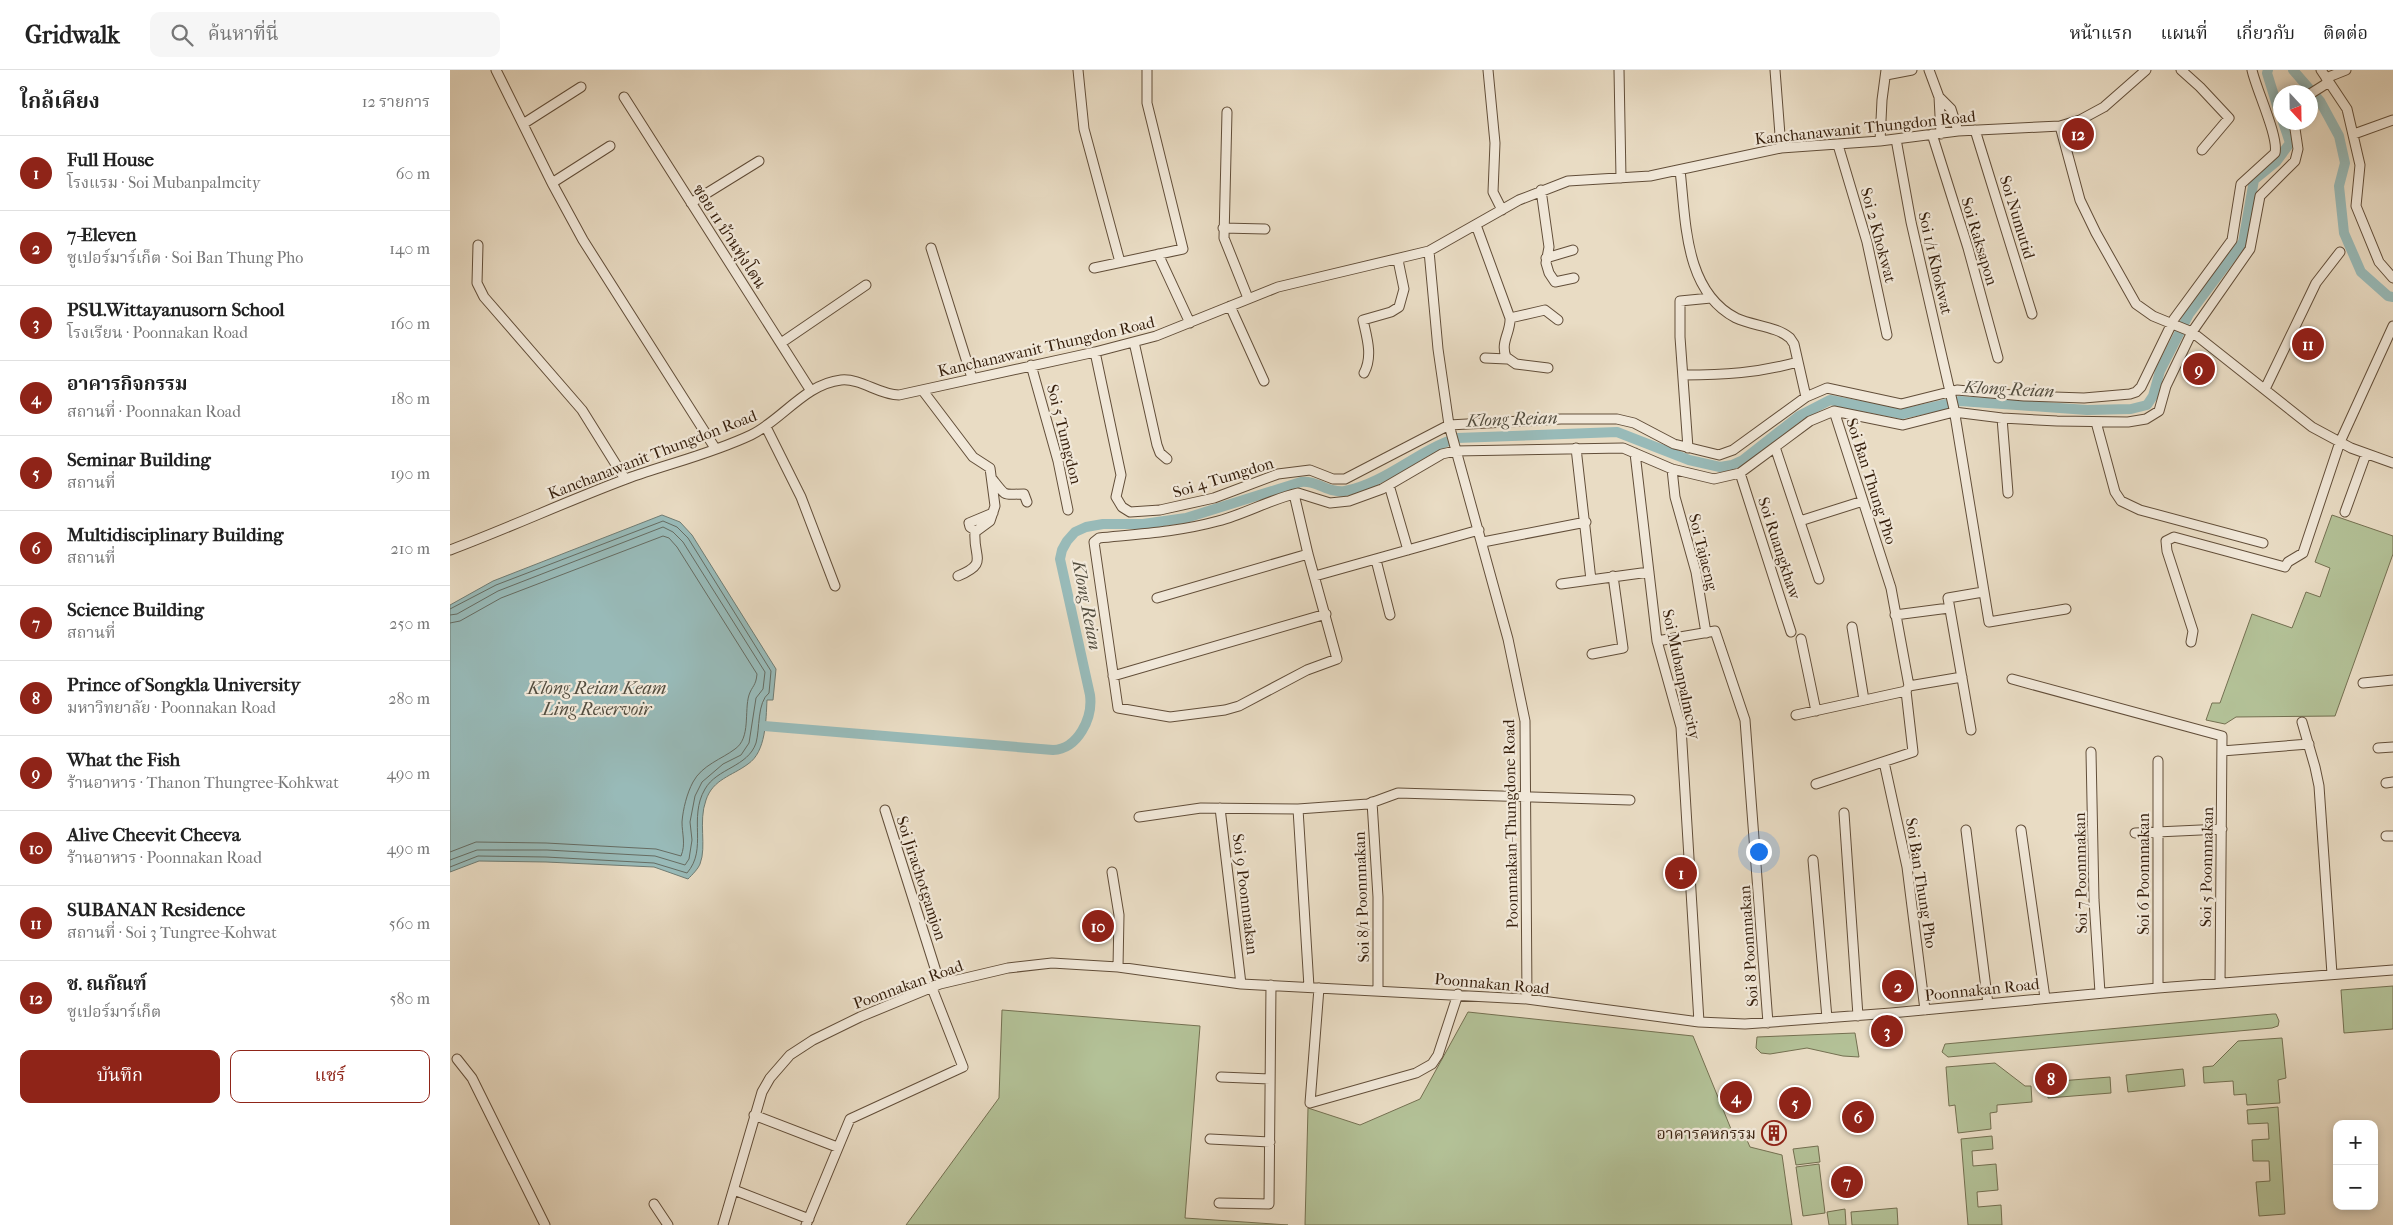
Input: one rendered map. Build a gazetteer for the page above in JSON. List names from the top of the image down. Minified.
{"streets":{"street":["Kanchanawanit Thungdon Road","Soi Numutid","Soi 2 Khokwat","ซอย 11 บ้านทุ่งโดน","Soi Raksapon","Soi 1/1 Khokwat","Soi 5 Tumgdon","Soi 4 Tumgdon","Soi Ban Thung Pho","Soi Ruangkhaw","Soi Tajaeng","Soi Mubanpalmcity","Poonnnakan-Thungdone Road","Soi 5 Poonnnakan","Soi 7 Poonnnakan","Soi 6 Poonnnakan","Soi Jirachotgamjon","Soi 9 Poonnnakan","Soi 8/1 Poonnnakan","Soi 8 Poonnnakan","Poonnakan Road"]},"crossings":[["Kanchanawanit Thungdon Road","Soi Numutid"],["Kanchanawanit Thungdon Road","Soi 2 Khokwat"],["Kanchanawanit Thungdon Road","ซอย 11 บ้านทุ่งโดน"],["Kanchanawanit Thungdon Road","Soi Raksapon"],["Kanchanawanit Thungdon Road","Soi 1/1 Khokwat"],["Kanchanawanit Thungdon Road","Soi 5 Tumgdon"],["Kanchanawanit Thungdon Road","Soi 4 Tumgdon"],["Soi 4 Tumgdon","Poonnnakan-Thungdone Road"],["Soi Ban Thung Pho","Poonnakan Road"],["Soi Tajaeng","Soi 8 Poonnnakan"],["Soi Mubanpalmcity","Poonnakan Road"],["Poonnnakan-Thungdone Road","Poonnakan Road"],["Soi 5 Poonnnakan","Poonnakan Road"],["Soi 7 Poonnnakan","Poonnakan Road"],["Soi 6 Poonnnakan","Poonnakan Road"],["Soi Jirachotgamjon","Poonnakan Road"],["Soi 9 Poonnnakan","Poonnakan Road"],["Soi 8/1 Poonnnakan","Poonnakan Road"],["Soi 8 Poonnnakan","Poonnakan Road"]],"water":["Klong Reian","Klong Reian Keam Ling Reservoir"],"places":{"building":["อาคารคหกรรม"]},"north":"bottom","page":{"header":"Gridwalk","search":"ค้นหาที่นี่","nav":["หน้าแรก","แผนที่","เกี่ยวกับ","ติดต่อ"],"heading":["ใกล้เคียง","12 รายการ"],"pins":["12","11","9","1","10","2","3","8","4","5","6","7"],"list":[{"mark":"1","name":"Full House","note":"โรงแรม · Soi Mubanpalmcity","value":"60 m"},{"mark":"2","name":"7-Eleven","note":"ซูเปอร์มาร์เก็ต · Soi Ban Thung Pho","value":"140 m"},{"mark":"3","name":"PSU.Wittayanusorn School","note":"โรงเรียน · Poonnakan Road","value":"160 m"},{"mark":"4","name":"อาคารกิจกรรม","note":"สถานที่ · Poonnakan Road","value":"180 m"},{"mark":"5","name":"Seminar Building","note":"สถานที่","value":"190 m"},{"mark":"6","name":"Multidisciplinary Building","note":"สถานที่","value":"210 m"},{"mark":"7","name":"Science Building","note":"สถานที่","value":"250 m"},{"mark":"8","name":"Prince of Songkla University","note":"มหาวิทยาลัย · Poonnakan Road","value":"280 m"},{"mark":"9","name":"What the Fish","note":"ร้านอาหาร · Thanon Thungree-Kohkwat","value":"490 m"},{"mark":"10","name":"Alive Cheevit Cheeva","note":"ร้านอาหาร · Poonnakan Road","value":"490 m"},{"mark":"11","name":"SUBANAN Residence","note":"สถานที่ · Soi 3 Tungree-Kohwat","value":"560 m"},{"mark":"12","name":"ช. ณกัณฑ์","note":"ซูเปอร์มาร์เก็ต","value":"580 m"}],"buttons":["บันทึก","แชร์"],"map_buttons":["+","−"]}}
